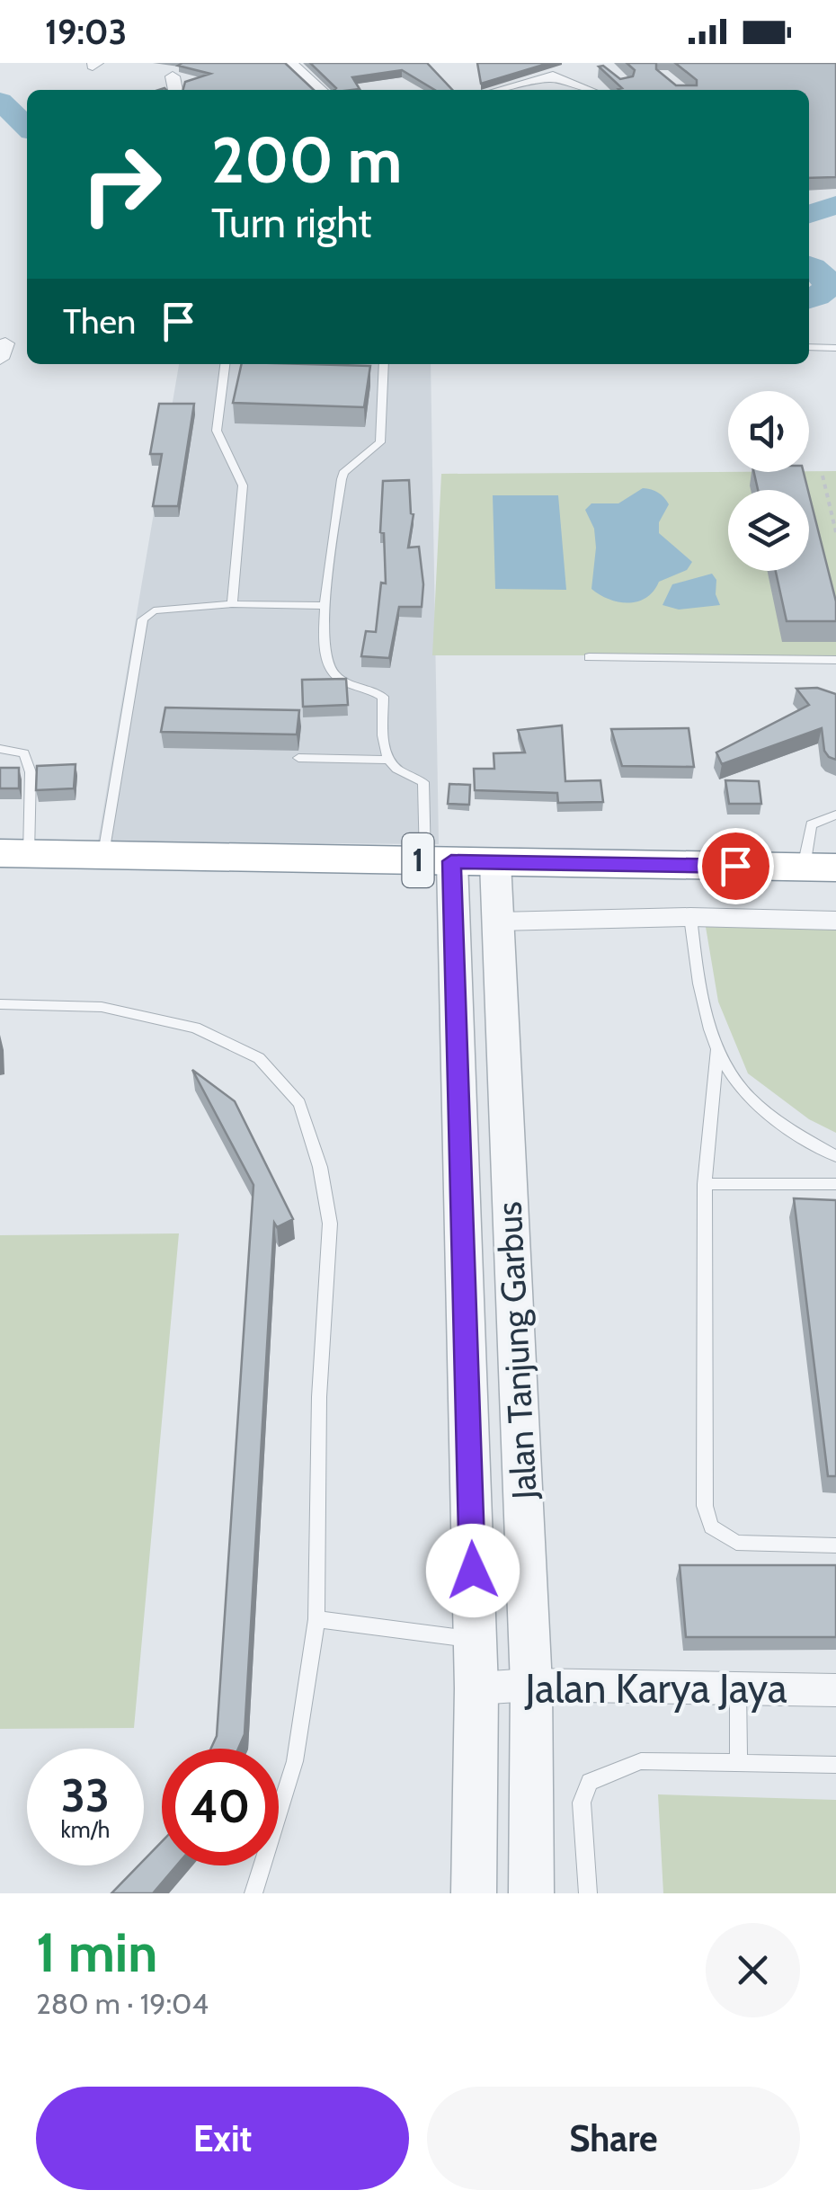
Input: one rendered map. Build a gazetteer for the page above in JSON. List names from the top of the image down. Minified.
{"streets":{"highway":["1"],"street":["Jalan Tanjung Garbus","Jalan Karya Jaya"]},"crossings":[["1","Jalan Tanjung Garbus"],["Jalan Tanjung Garbus","Jalan Karya Jaya"]],"page":{"status":"19:03","turn":["200 m","Turn right"],"then":"Then","speed":"33 km/h","limit":"40","heading":["1 min","280 m · 19:04"],"buttons":["Exit","Share"]}}
